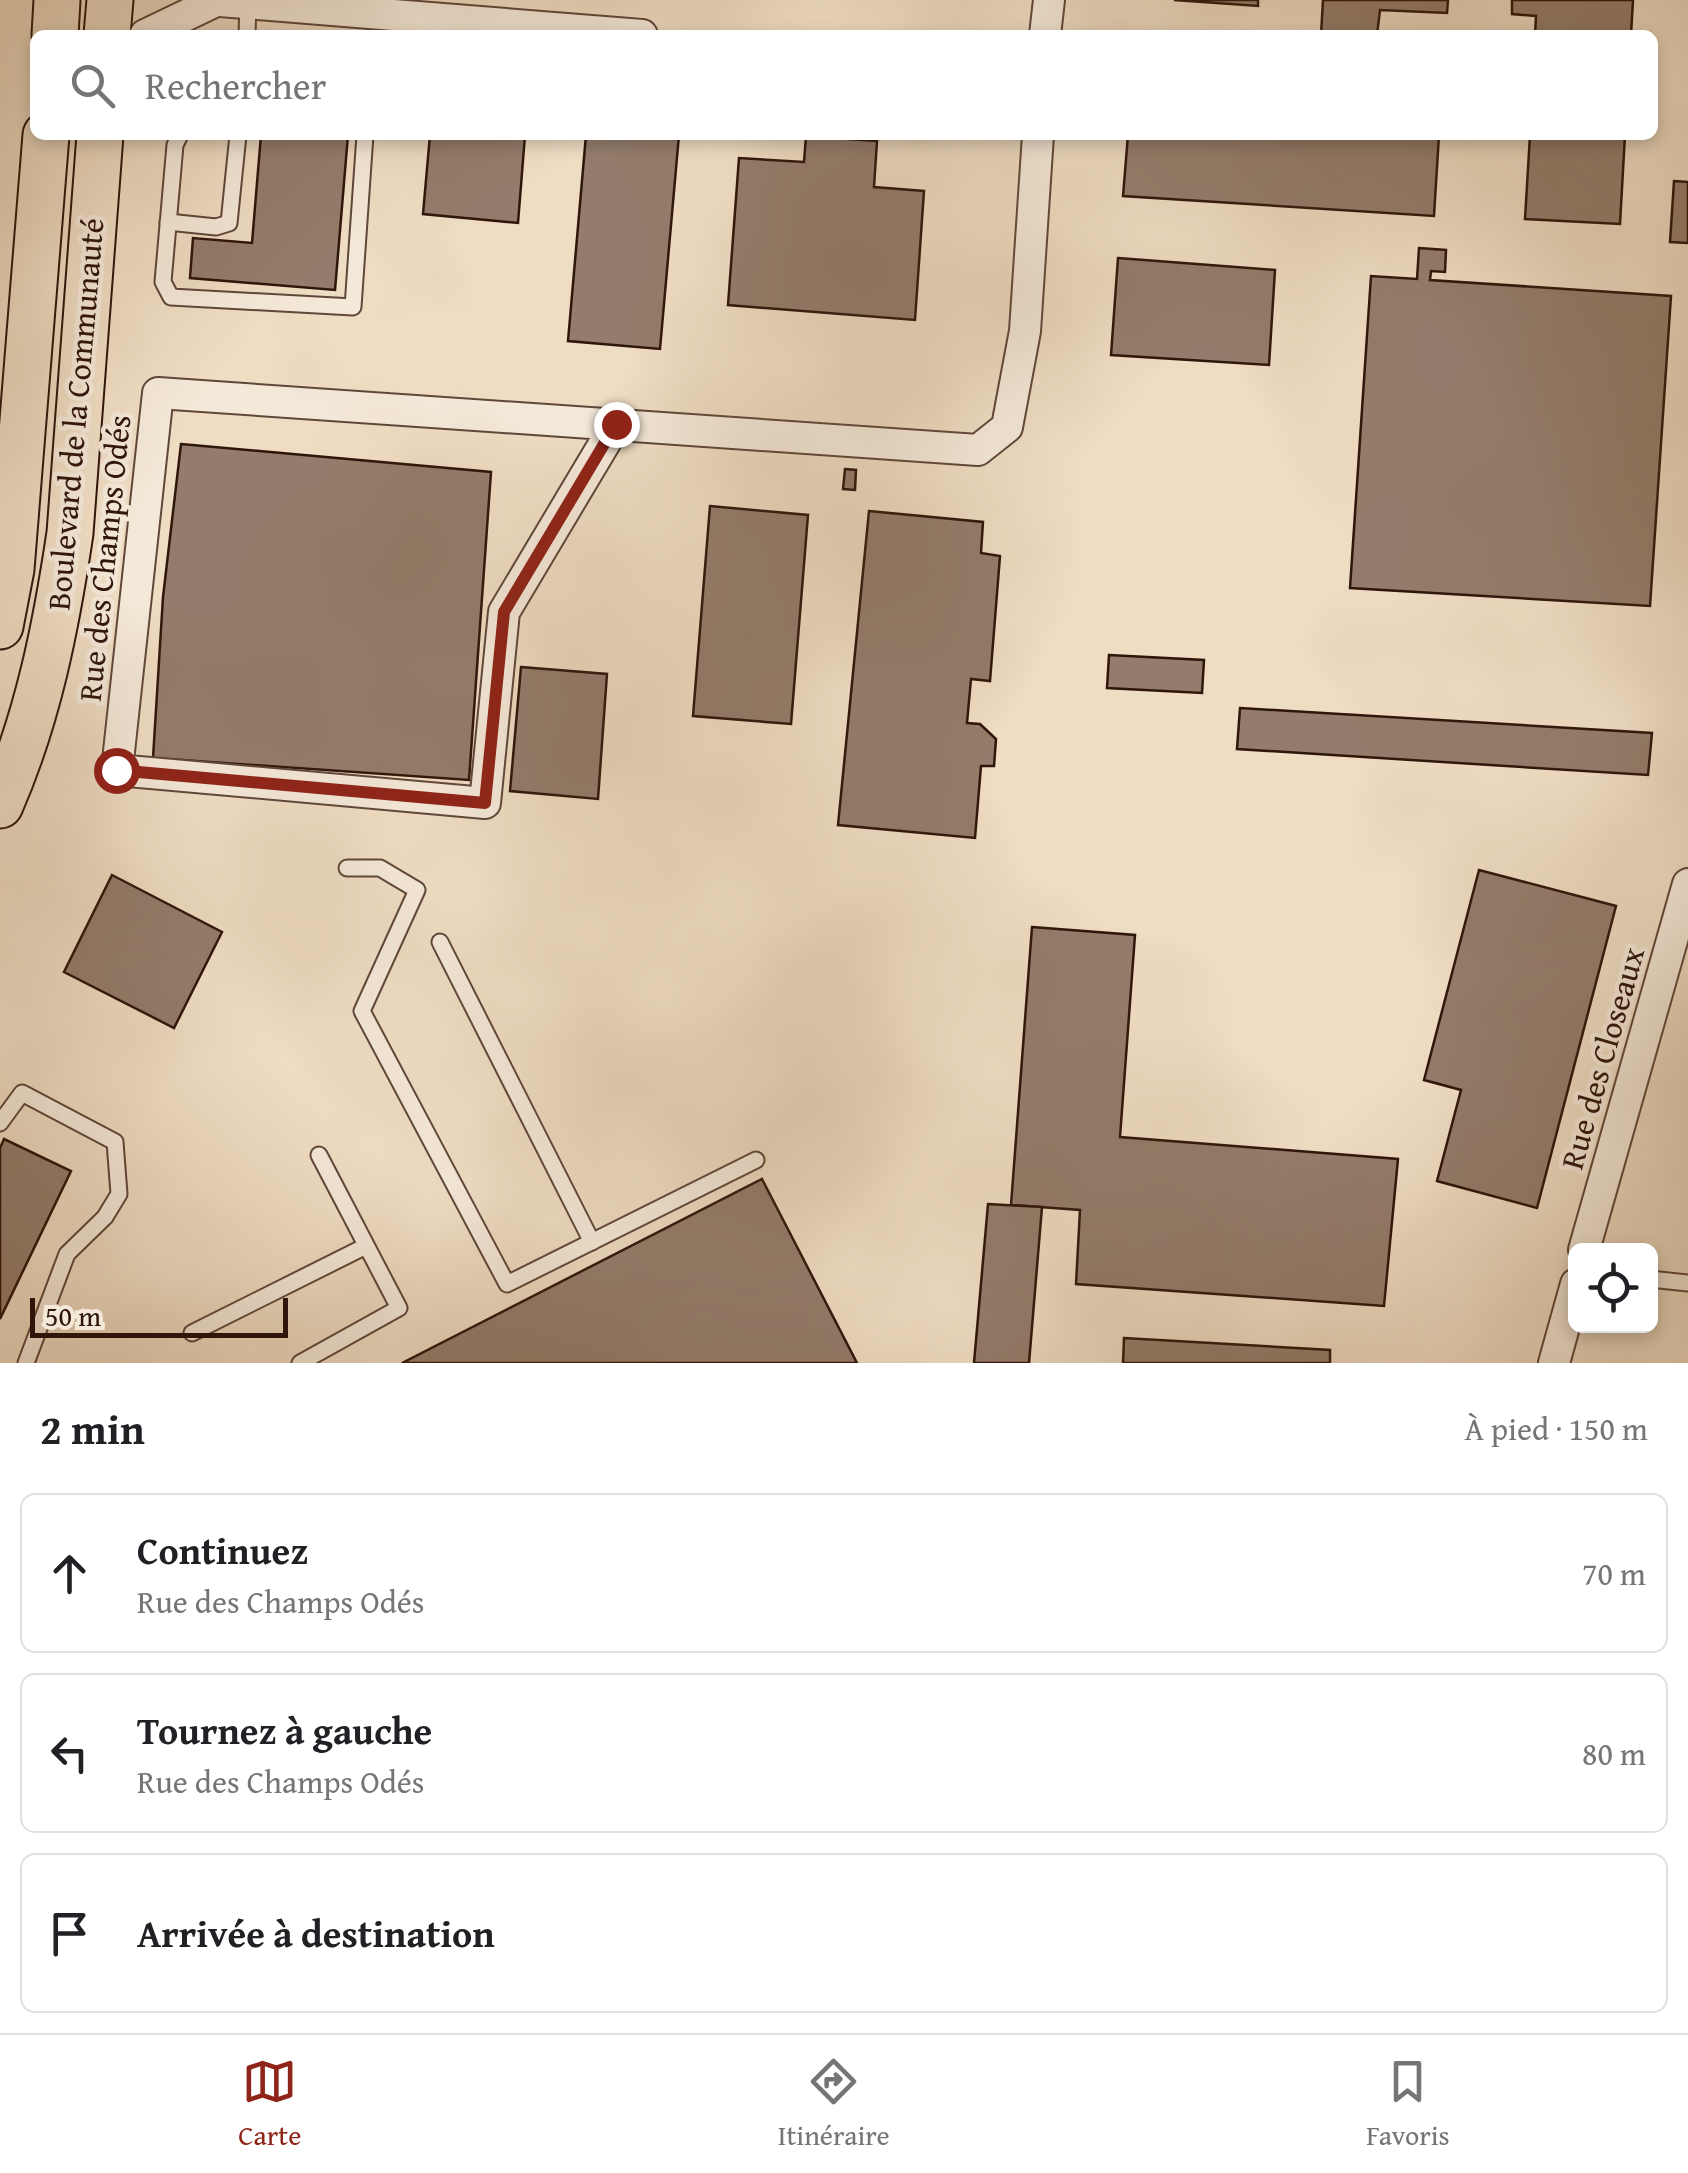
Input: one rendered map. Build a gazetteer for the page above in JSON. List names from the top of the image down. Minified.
{"streets":{"main road":["Boulevard de la Communauté"],"street":["Rue des Champs Odés","Rue des Closeaux"]},"scale_bar":"50 m","page":{"search":"Rechercher","scale":"50 m","heading":["2 min","À pied · 150 m"],"list":[["Continuez","Rue des Champs Odés","70 m"],["Tournez à gauche","Rue des Champs Odés","80 m"],"Arrivée à destination"],"nav":["Carte","Itinéraire","Favoris"]}}
